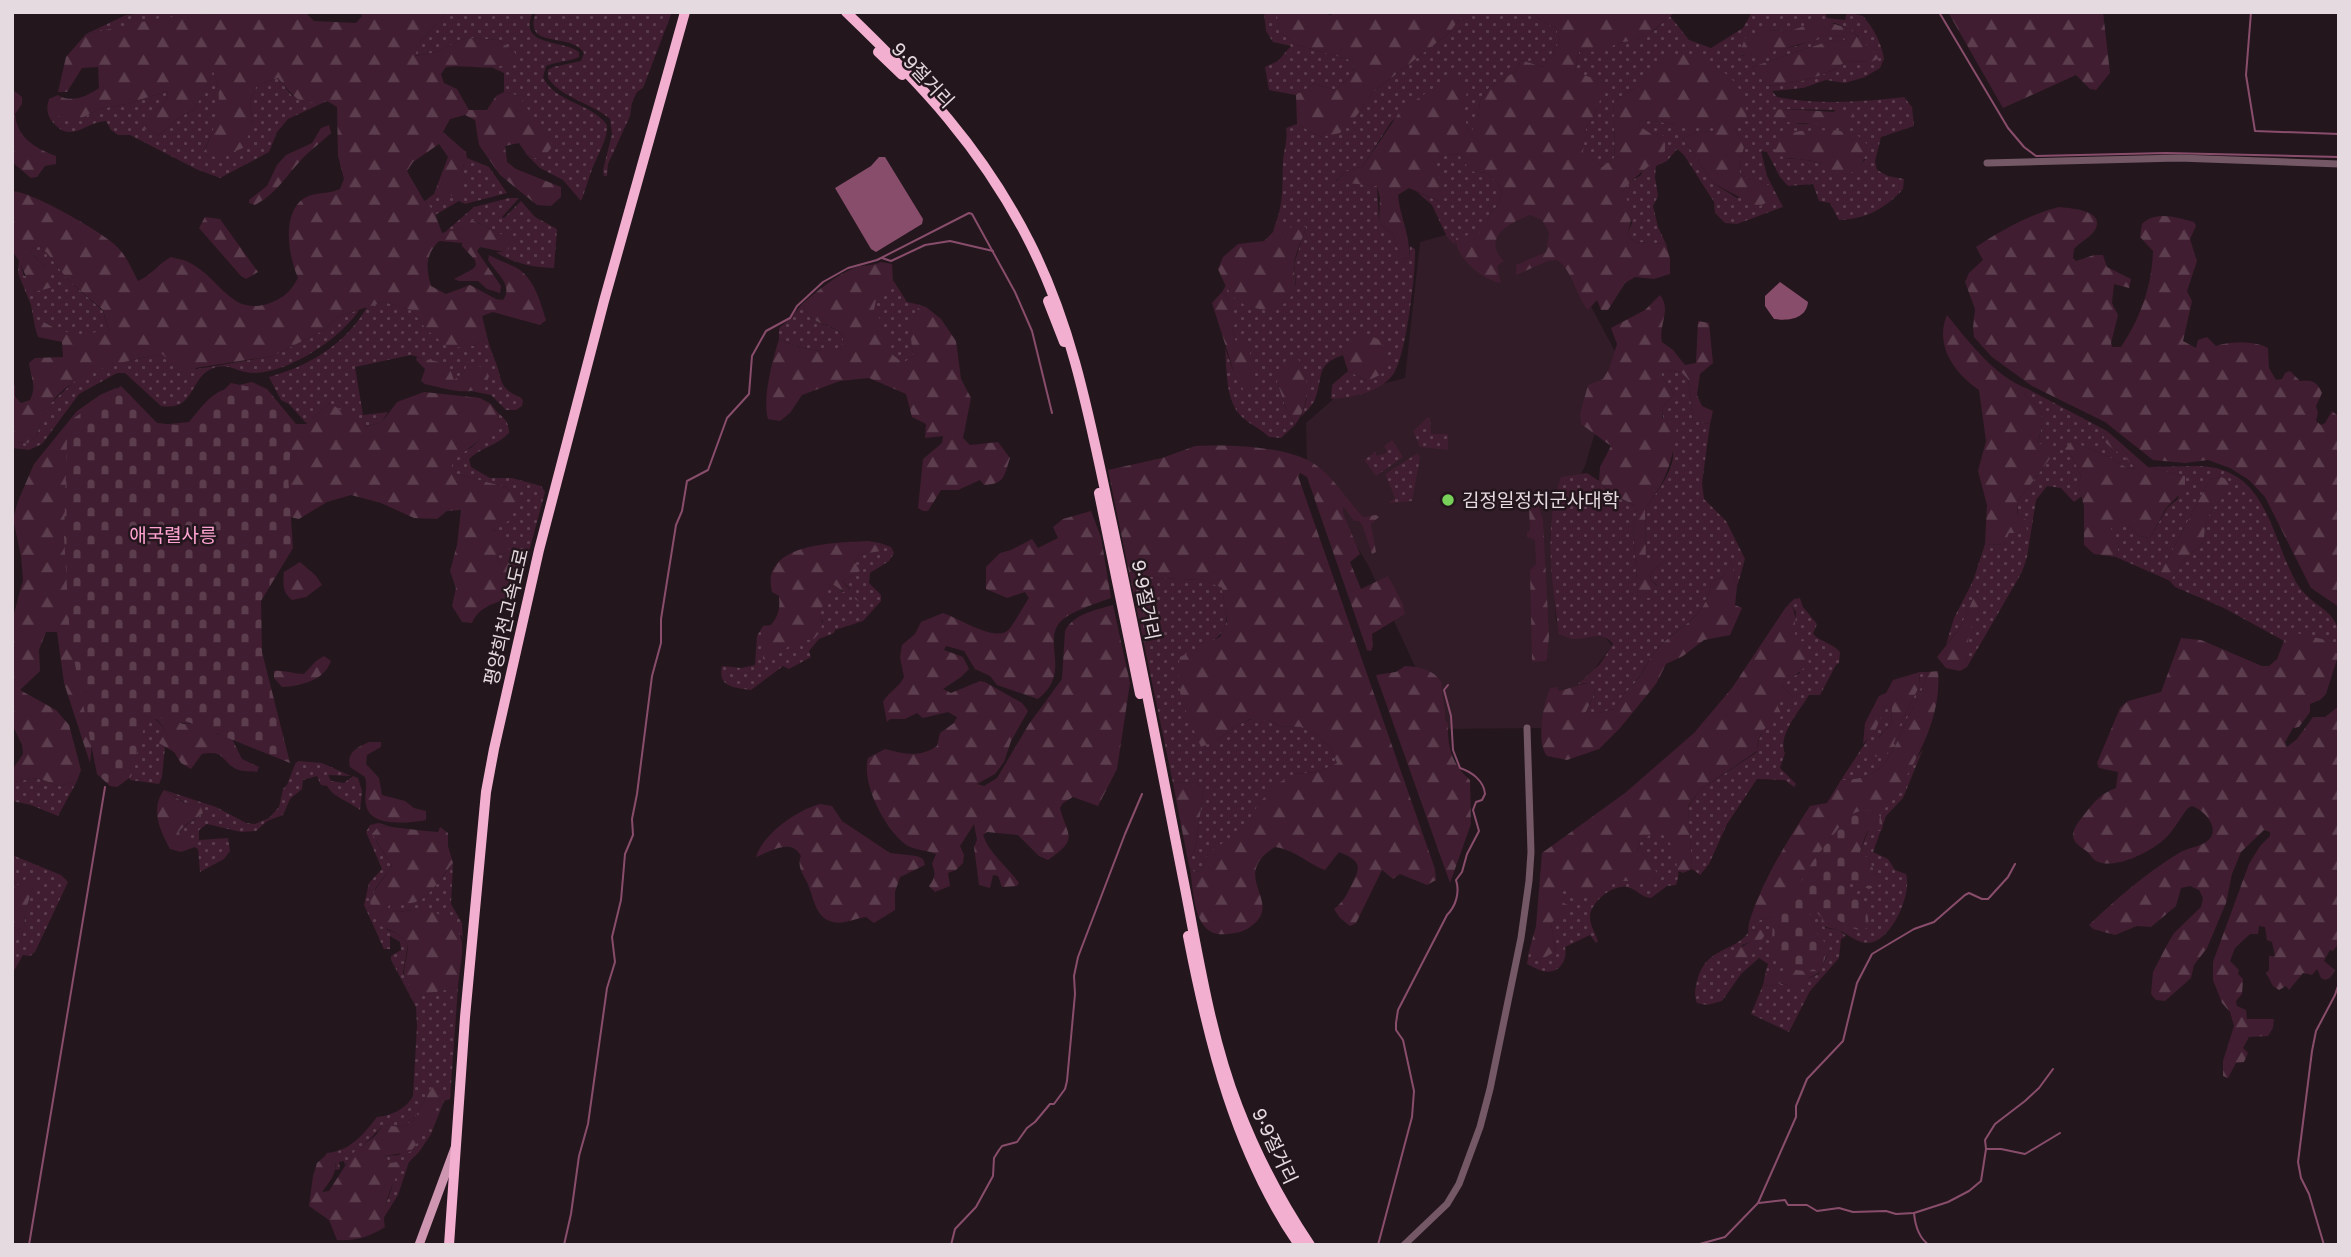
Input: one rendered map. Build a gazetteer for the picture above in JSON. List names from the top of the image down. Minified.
{"streets":{"highway":["9·9절거리","평양희천고속도로"]},"parks":["애국렬사릉"],"places":["김정일정치군사대학"]}
